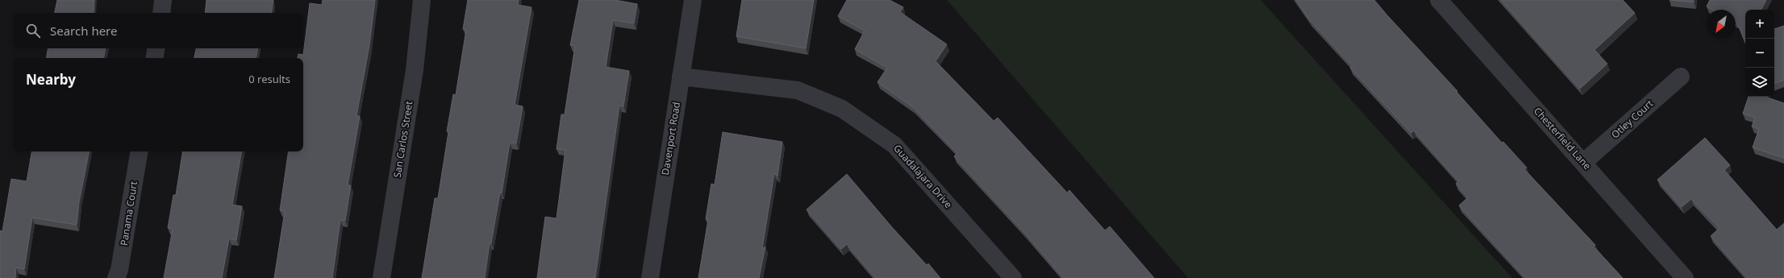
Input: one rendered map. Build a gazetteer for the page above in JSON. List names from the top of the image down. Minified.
{"streets":{"street":["Otley Court","Davenport Road","Chesterfield Lane","San Carlos Street","Guadalajara Drive","Panama Court"]},"crossings":[["Otley Court","Chesterfield Lane"],["Davenport Road","Guadalajara Drive"]],"north":"bottom left","page":{"map_buttons":["+","−"],"search":"Search here","heading":["Nearby","0 results"]}}
